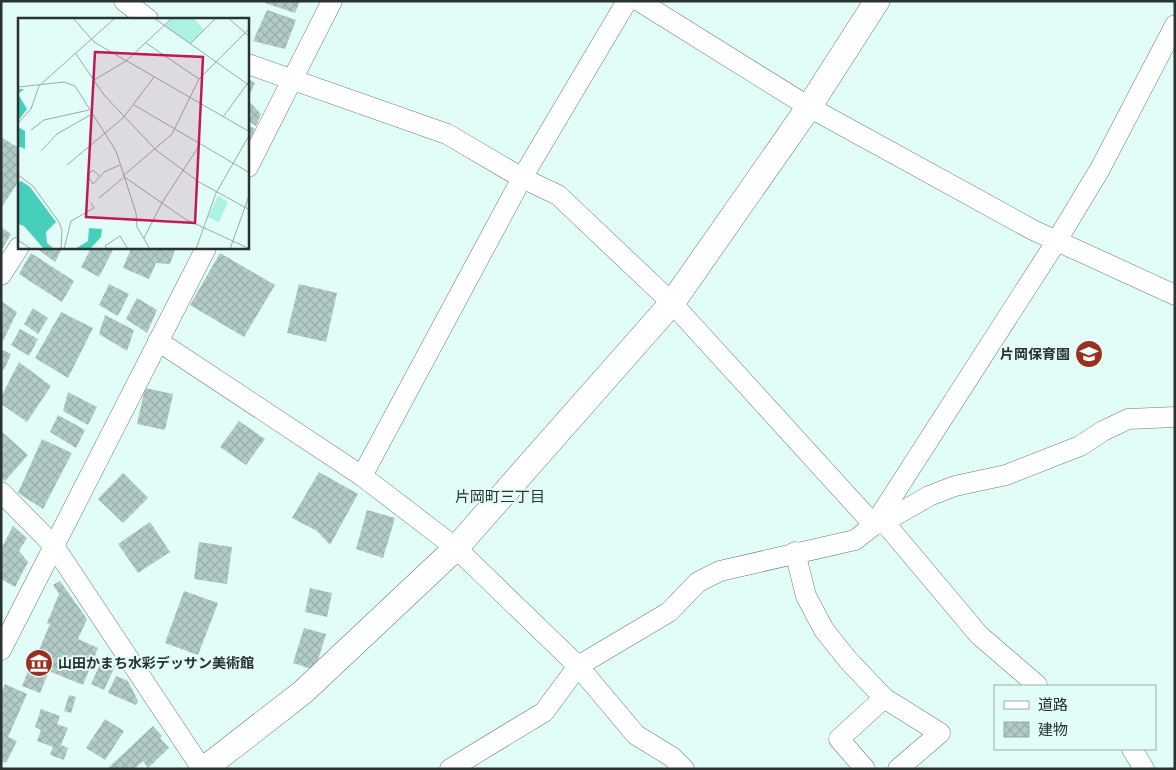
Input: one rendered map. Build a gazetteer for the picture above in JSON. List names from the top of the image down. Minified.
{"districts":["片岡町三丁目"],"places":{"school or university":["片岡保育園"],"museum":["山田かまち水彩デッサン美術館"]},"legend":["道路","建物"]}
